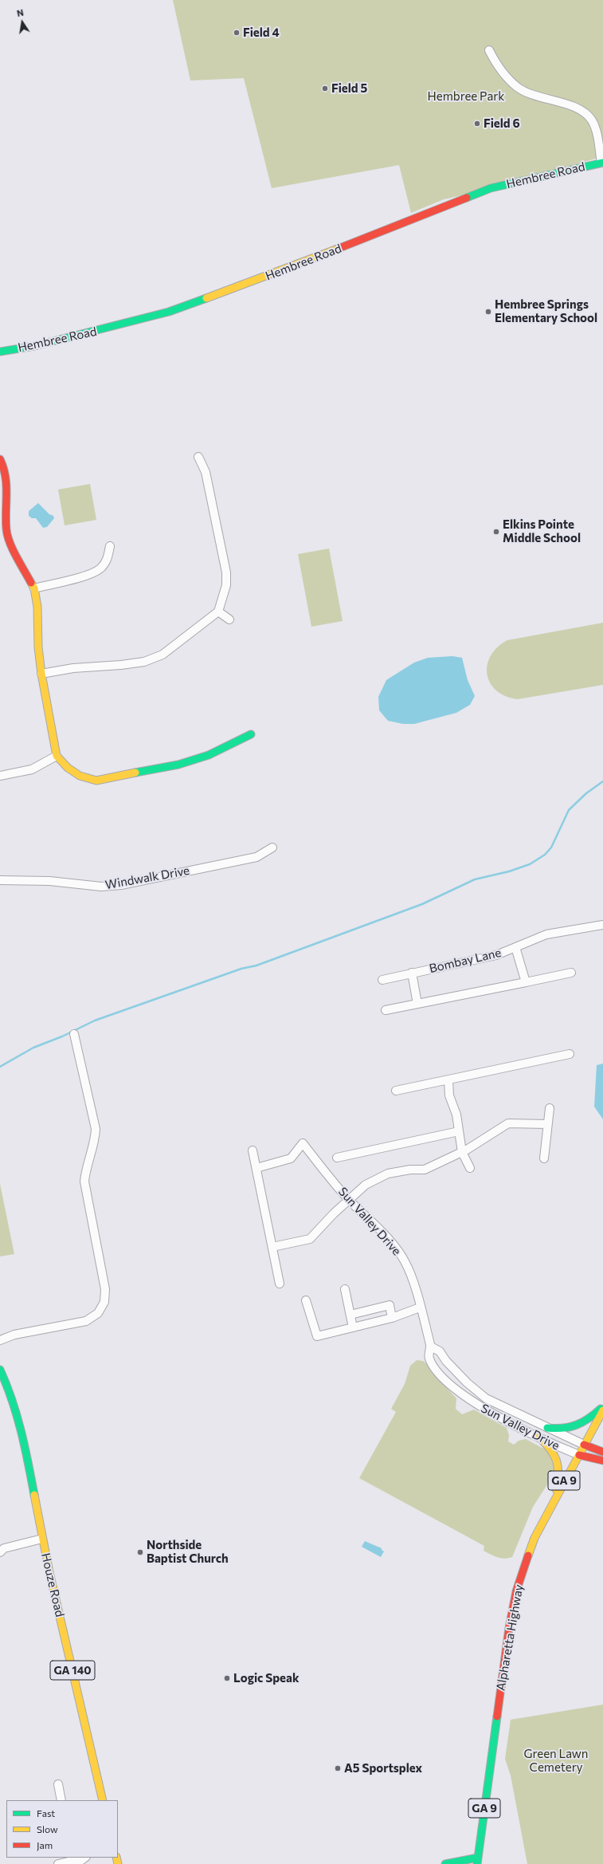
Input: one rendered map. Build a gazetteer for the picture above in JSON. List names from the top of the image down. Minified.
{"streets":{"main road":["Hembree Road","Sun Valley Drive","GA 9","Houze Road","Alpharetta Highway","GA 140"],"street":["Windwalk Drive","Bombay Lane"]},"crossings":[["Sun Valley Drive","Alpharetta Highway"]],"parks":["Hembree Park","Green Lawn Cemetery"],"places":["Field 4","Field 5","Field 6","Hembree Springs Elementary School","Elkins Pointe Middle School","Northside Baptist Church","Logic Speak","A5 Sportsplex"],"legend":["Fast","Slow","Jam"],"north":"top"}
